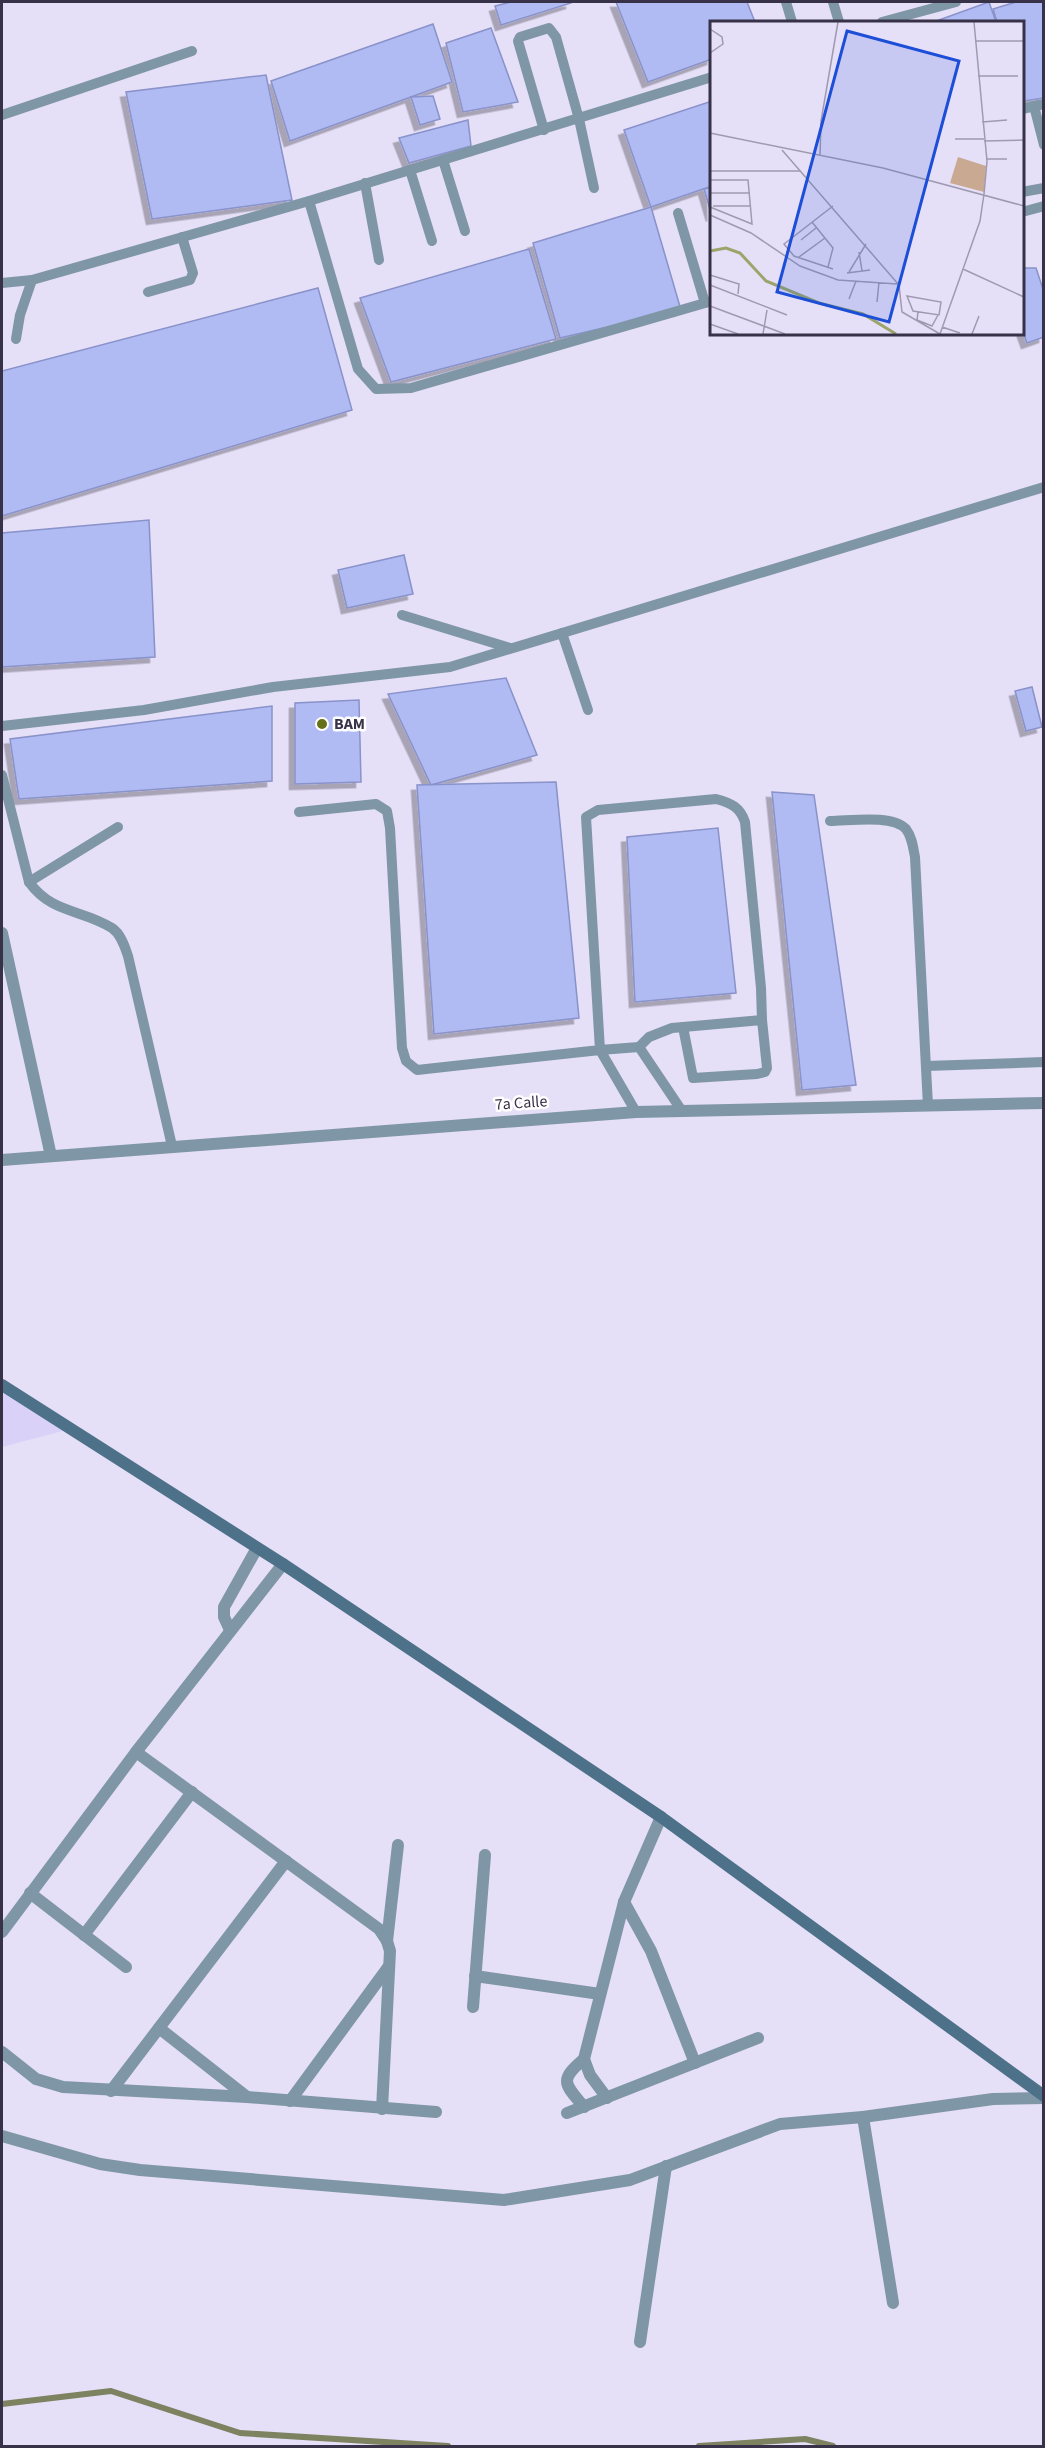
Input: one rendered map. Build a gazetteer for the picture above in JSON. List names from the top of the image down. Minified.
{"streets":{"street":["7a Calle"]},"places":["BAM"]}
